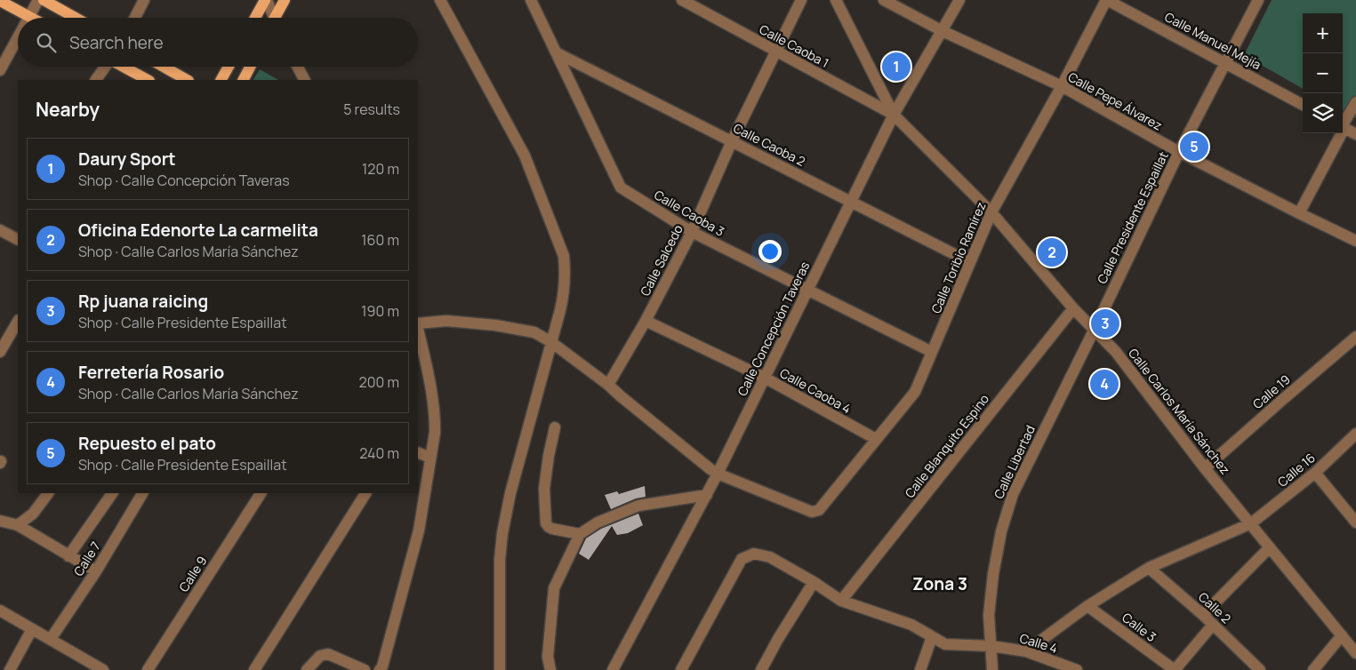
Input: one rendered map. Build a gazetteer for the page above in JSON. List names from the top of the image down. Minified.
{"streets":{"street":["Calle Manuel Mejía","Calle Caoba 1","Calle Pepe Álvarez","Calle Caoba 2","Calle Caoba 3","Calle Presidente Espaillat","Calle Toribio Ramírez","Calle Salcedo","Calle Concepción Taveras","Calle Caoba 4","Calle 19","Calle Carlos María Sánchez","Calle Blanquito Espino","Calle Libertad","Calle 16","Calle 7","Calle 9","Calle 2","Calle 3","Calle 4"]},"crossings":[["Calle Manuel Mejía","Calle Presidente Espaillat"],["Calle Manuel Mejía","Calle Toribio Ramírez"],["Calle Caoba 1","Calle Salcedo"],["Calle Caoba 1","Calle Concepción Taveras"],["Calle Caoba 1","Calle Carlos María Sánchez"],["Calle Pepe Álvarez","Calle Presidente Espaillat"],["Calle Pepe Álvarez","Calle Toribio Ramírez"],["Calle Pepe Álvarez","Calle Concepción Taveras"],["Calle Caoba 2","Calle Caoba 3"],["Calle Caoba 2","Calle Toribio Ramírez"],["Calle Caoba 2","Calle Salcedo"],["Calle Caoba 2","Calle Concepción Taveras"],["Calle Caoba 3","Calle Toribio Ramírez"],["Calle Caoba 3","Calle Salcedo"],["Calle Caoba 3","Calle Concepción Taveras"],["Calle Presidente Espaillat","Calle Carlos María Sánchez"],["Calle Presidente Espaillat","Calle Libertad"],["Calle Toribio Ramírez","Calle Concepción Taveras"],["Calle Toribio Ramírez","Calle Caoba 4"],["Calle Toribio Ramírez","Calle Carlos María Sánchez"],["Calle Salcedo","Calle Caoba 4"],["Calle Concepción Taveras","Calle Caoba 4"],["Calle Concepción Taveras","Calle Carlos María Sánchez"],["Calle 19","Calle Carlos María Sánchez"],["Calle Carlos María Sánchez","Calle Blanquito Espino"],["Calle Carlos María Sánchez","Calle Libertad"],["Calle Carlos María Sánchez","Calle 16"],["Calle Blanquito Espino","Calle 4"],["Calle Libertad","Calle 4"],["Calle 16","Calle 2"],["Calle 16","Calle 3"],["Calle 16","Calle 4"]],"districts":["Zona 3"],"page":{"map_buttons":["+","−"],"search":"Search here","pins":["1","5","2","3","4"],"heading":["Nearby","5 results"],"list":[{"mark":"1","name":"Daury Sport","note":"Shop · Calle Concepción Taveras","value":"120 m"},{"mark":"2","name":"Oficina Edenorte La carmelita","note":"Shop · Calle Carlos María Sánchez","value":"160 m"},{"mark":"3","name":"Rp juana raicing","note":"Shop · Calle Presidente Espaillat","value":"190 m"},{"mark":"4","name":"Ferretería Rosario","note":"Shop · Calle Carlos María Sánchez","value":"200 m"},{"mark":"5","name":"Repuesto el pato","note":"Shop · Calle Presidente Espaillat","value":"240 m"}]}}
